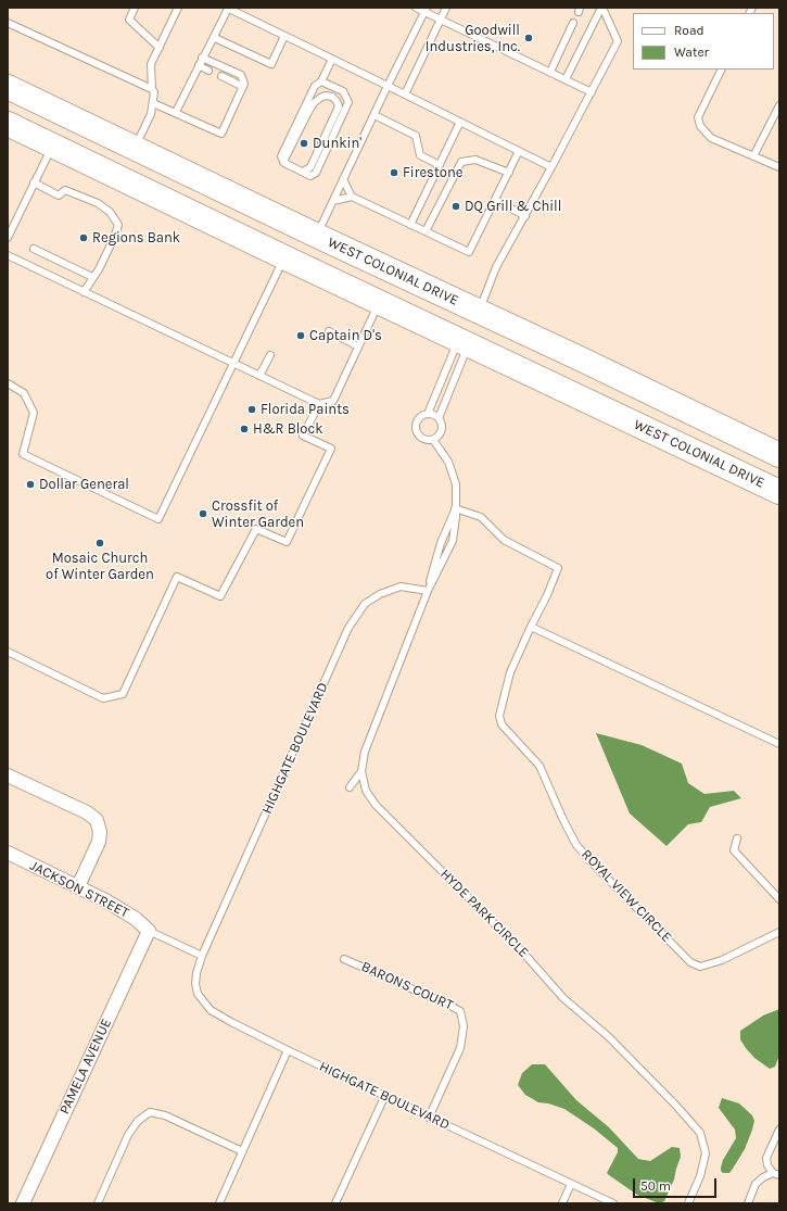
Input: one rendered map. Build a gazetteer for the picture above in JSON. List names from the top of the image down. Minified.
{"streets":{"highway":["WEST COLONIAL DRIVE"],"street":["JACKSON STREET","PAMELA AVENUE"],"lane":["HIGHGATE BOULEVARD","ROYAL VIEW CIRCLE","HYDE PARK CIRCLE","BARONS COURT"]},"crossings":[["HIGHGATE BOULEVARD","HYDE PARK CIRCLE"],["HIGHGATE BOULEVARD","BARONS COURT"],["JACKSON STREET","PAMELA AVENUE"],["ROYAL VIEW CIRCLE","HYDE PARK CIRCLE"]],"places":["Goodwill Industries, Inc.","Dunkin'","Firestone","DQ Grill & Chill","Regions Bank","Captain D's","Florida Paints","H&R Block","Dollar General","Crossfit of Winter Garden","Mosaic Church of Winter Garden"],"legend":["Road","Water"],"scale_bar":"50 m"}
